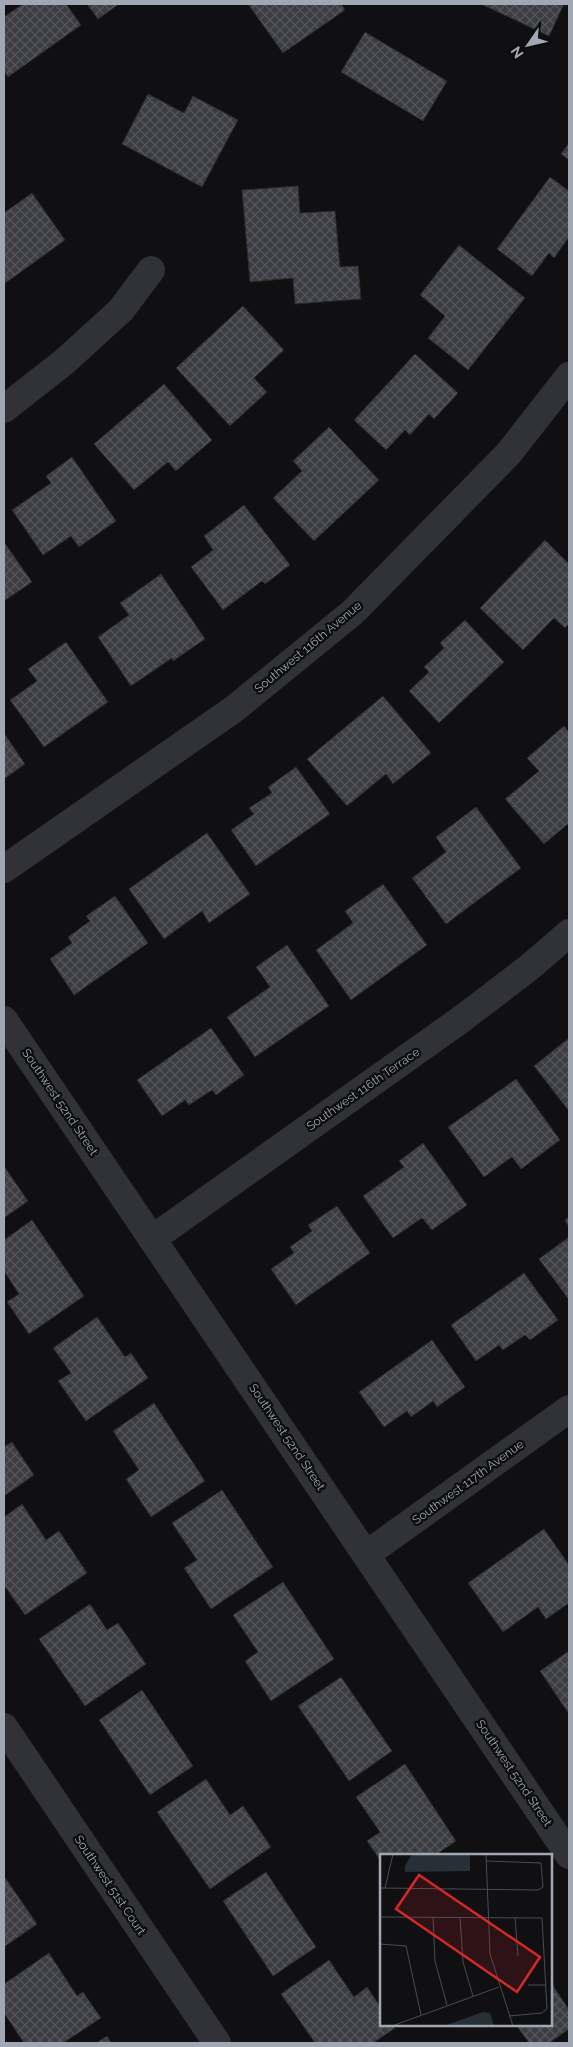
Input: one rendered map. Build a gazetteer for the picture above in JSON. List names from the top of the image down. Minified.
{"streets":{"street":["Southwest 116th Avenue","Southwest 116th Terrace","Southwest 52nd Street","Southwest 117th Avenue","Southwest 51st Court"]},"crossings":[["Southwest 116th Terrace","Southwest 52nd Street"],["Southwest 52nd Street","Southwest 117th Avenue"]],"north":"bottom left"}
